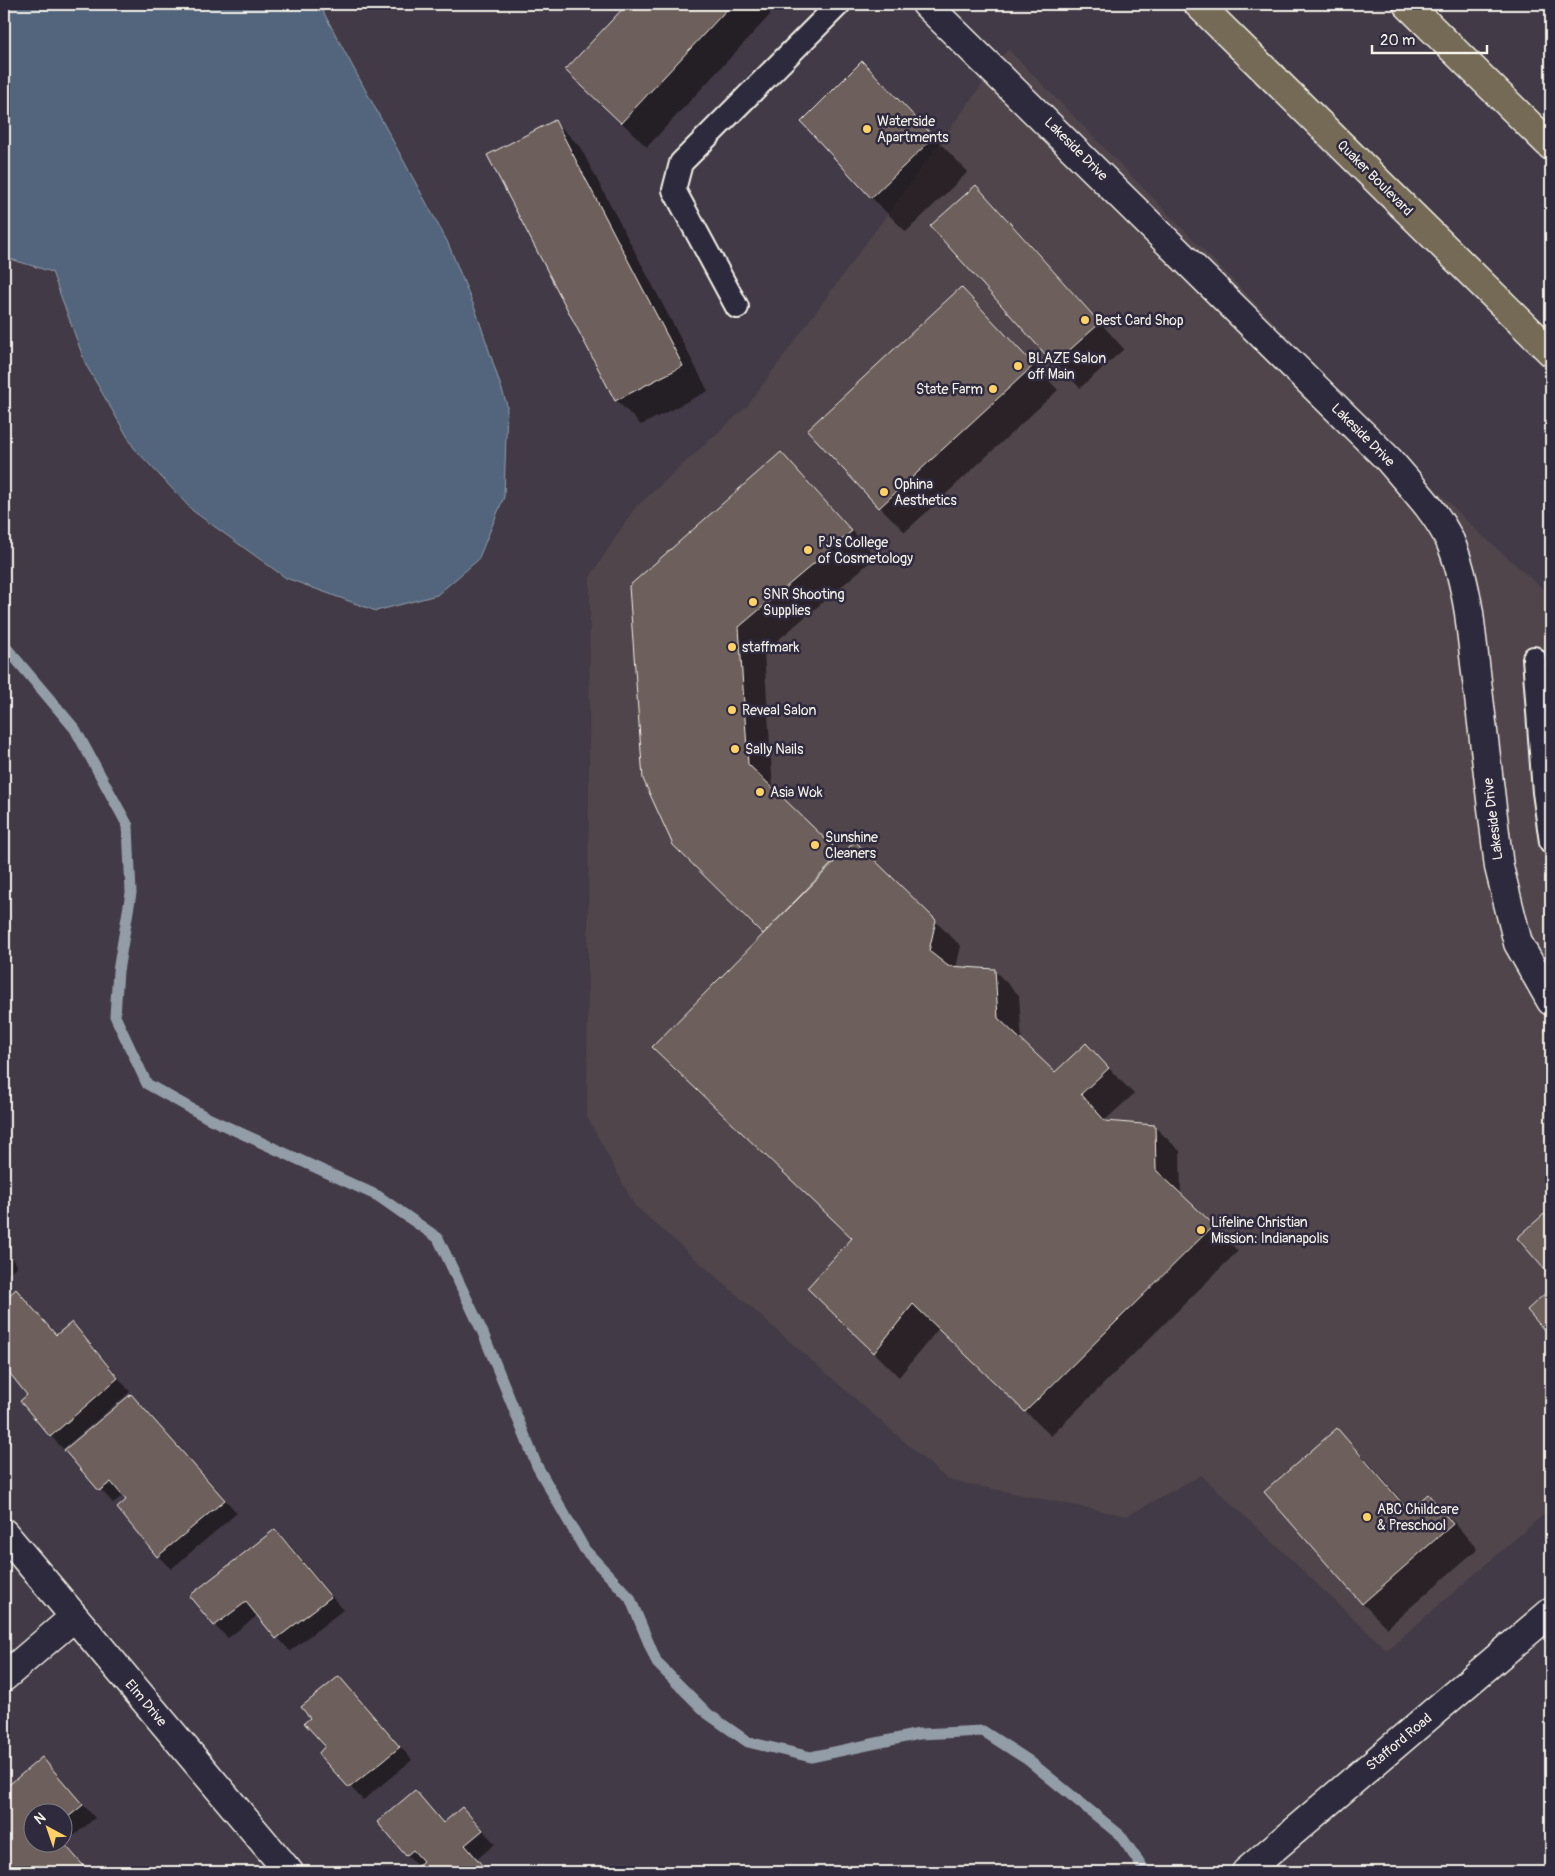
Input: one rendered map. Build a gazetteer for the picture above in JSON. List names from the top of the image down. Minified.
{"streets":{"main road":["Quaker Boulevard"],"street":["Lakeside Drive","Elm Drive","Stafford Road"]},"places":["Waterside Apartments","Best Card Shop","BLAZE Salon off Main","State Farm","Ophina Aesthetics","PJ's College of Cosmetology","SNR Shooting Supplies","staffmark","Reveal Salon","Sally Nails","Asia Wok","Sunshine Cleaners","Lifeline Christian Mission: Indianapolis","ABC Childcare & Preschool"],"scale_bar":"20 m","north":"top left"}
